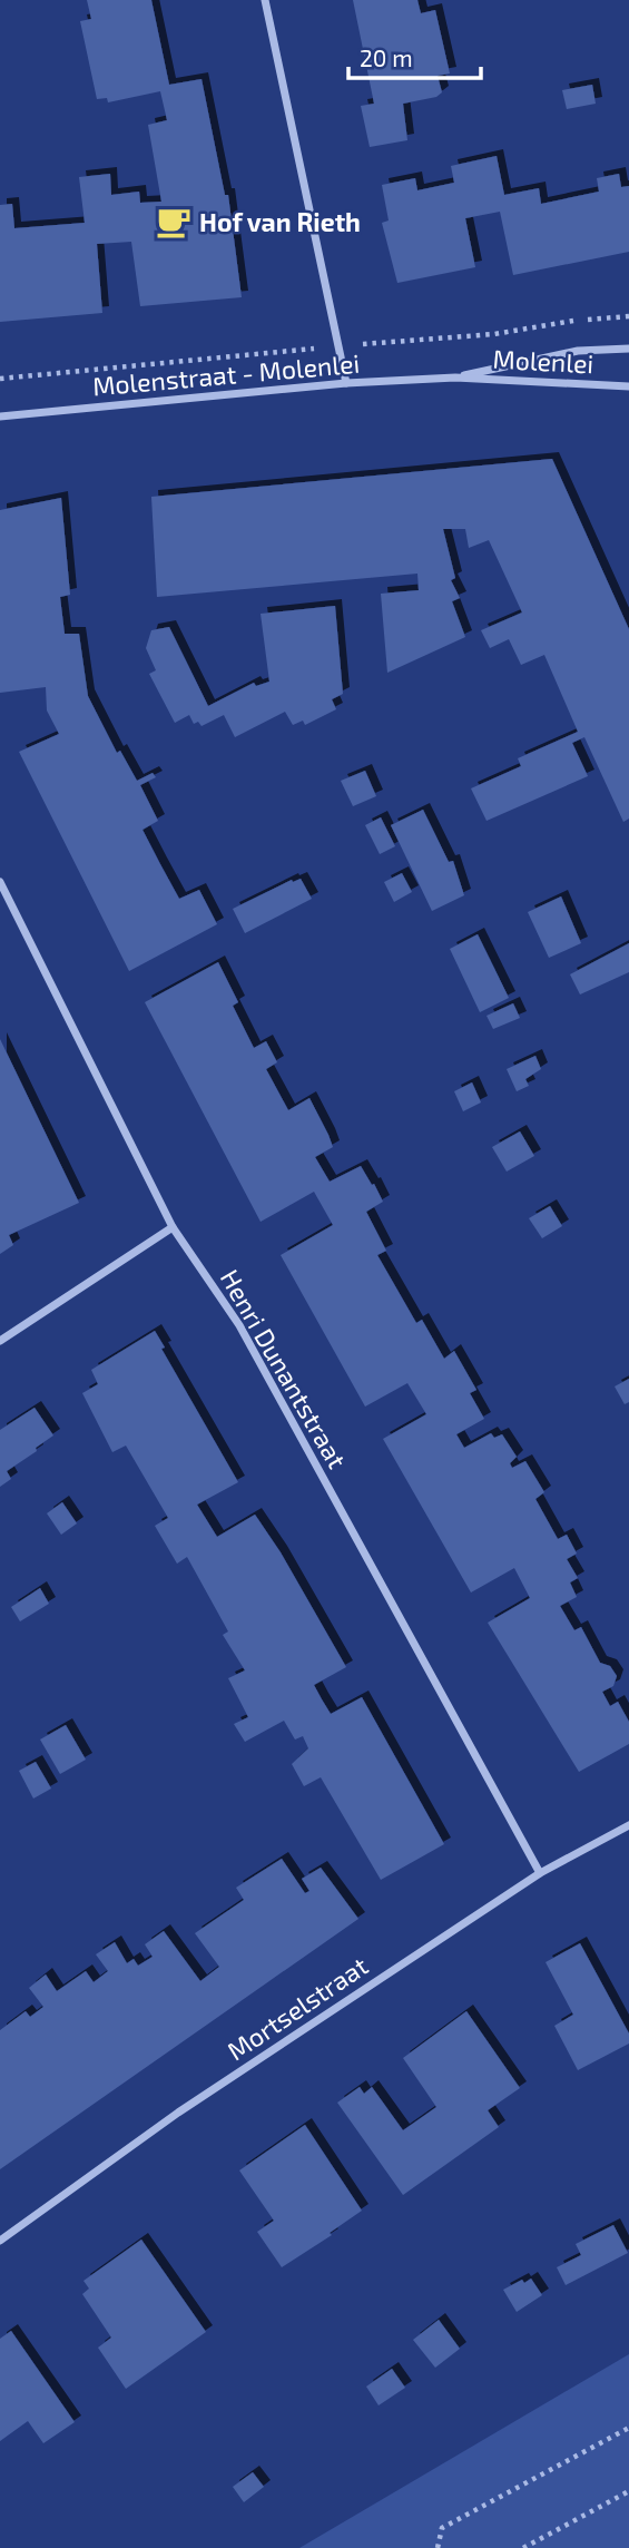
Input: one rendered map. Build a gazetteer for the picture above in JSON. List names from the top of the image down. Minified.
{"streets":{"street":["Molenlei","Molenstraat - Molenlei","Henri Dunantstraat","Mortselstraat"]},"crossings":[["Molenlei","Molenstraat - Molenlei"],["Henri Dunantstraat","Mortselstraat"]],"places":{"cafe":["Hof van Rieth"]},"scale_bar":"20 m"}
